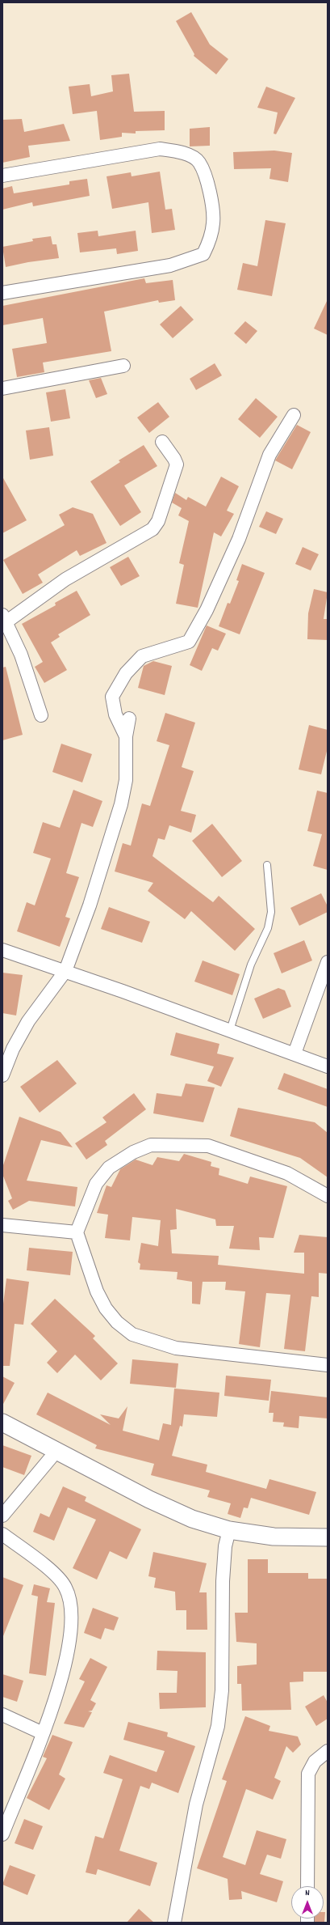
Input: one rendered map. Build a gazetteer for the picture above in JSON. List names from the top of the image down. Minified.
{"north":"top"}
